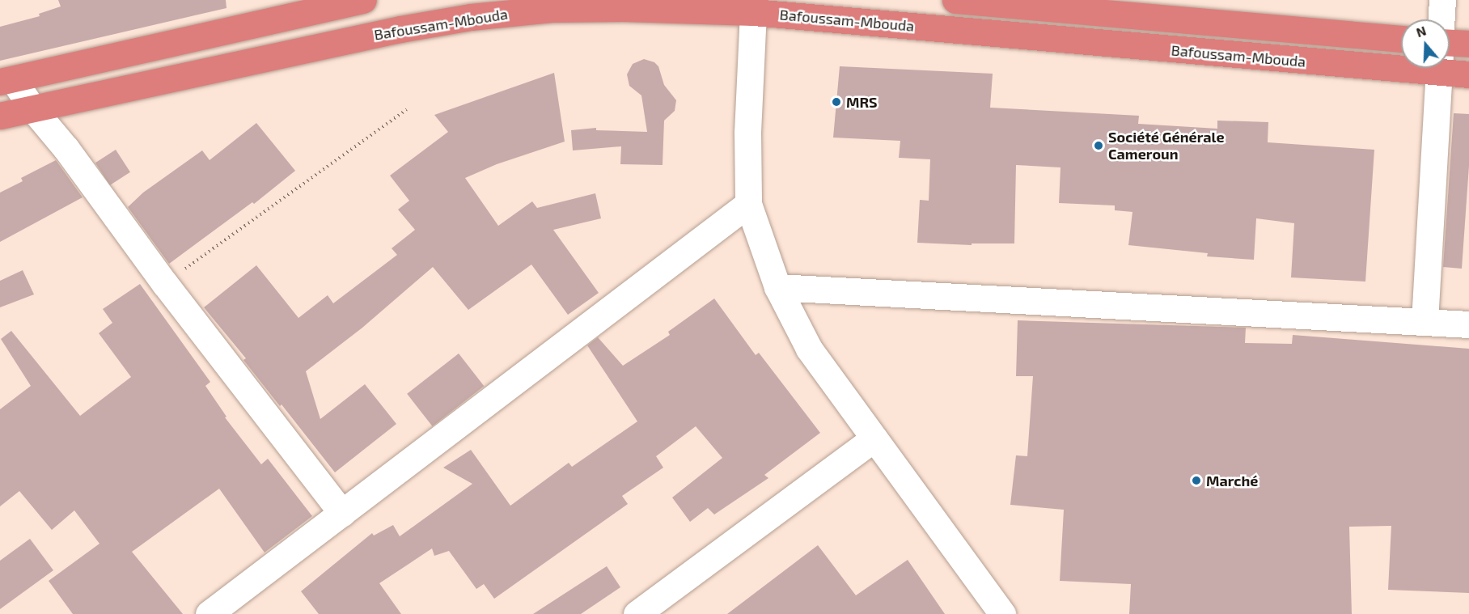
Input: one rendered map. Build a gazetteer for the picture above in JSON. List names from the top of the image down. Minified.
{"streets":{"highway":["Bafoussam-Mbouda"]},"places":["MRS","Société Générale Cameroun","Marché"],"north":"top"}
